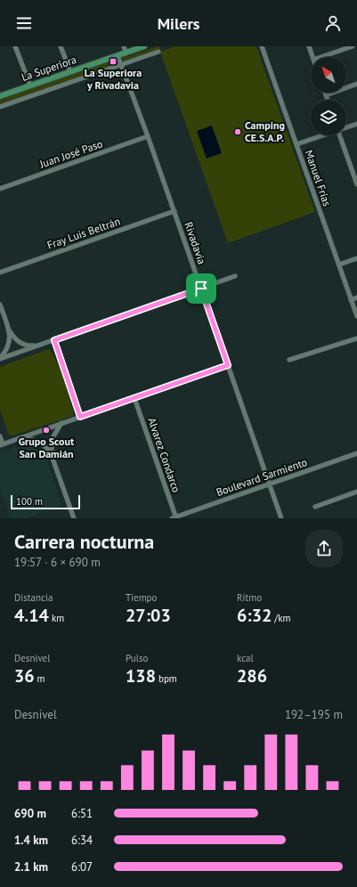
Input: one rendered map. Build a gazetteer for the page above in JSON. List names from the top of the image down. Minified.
{"streets":{"main road":["La Superiora"],"street":["Juan José Paso","Manuel Frías","Fray Luis Beltrán","Rivadavia","Alvarez Condarco","Boulevard Sarmiento"]},"crossings":[["La Superiora","Rivadavia"],["Juan José Paso","Rivadavia"],["Fray Luis Beltrán","Rivadavia"],["Rivadavia","Boulevard Sarmiento"],["Alvarez Condarco","Boulevard Sarmiento"]],"places":{"transit":["La Superiora y Rivadavia"],"other":["Camping CE.S.A.P.","Grupo Scout San Damián"]},"scale_bar":"100 m","north":"top left","page":{"header":"Milers","scale":"100 m","heading":["Carrera nocturna","19:57 · 6 × 690 m"],"stats":[["Distancia","4.14 km"],["Tiempo","27:03"],["Ritmo","6:32 /km"],["Desnivel","36 m"],["Pulso","138 bpm"],["kcal","286"]],"chart":["Desnivel","192–195 m"],"list":[{"name":"690 m","note":"6:51"},{"name":"1.4 km","note":"6:34"},{"name":"2.1 km","note":"6:07"}]}}
